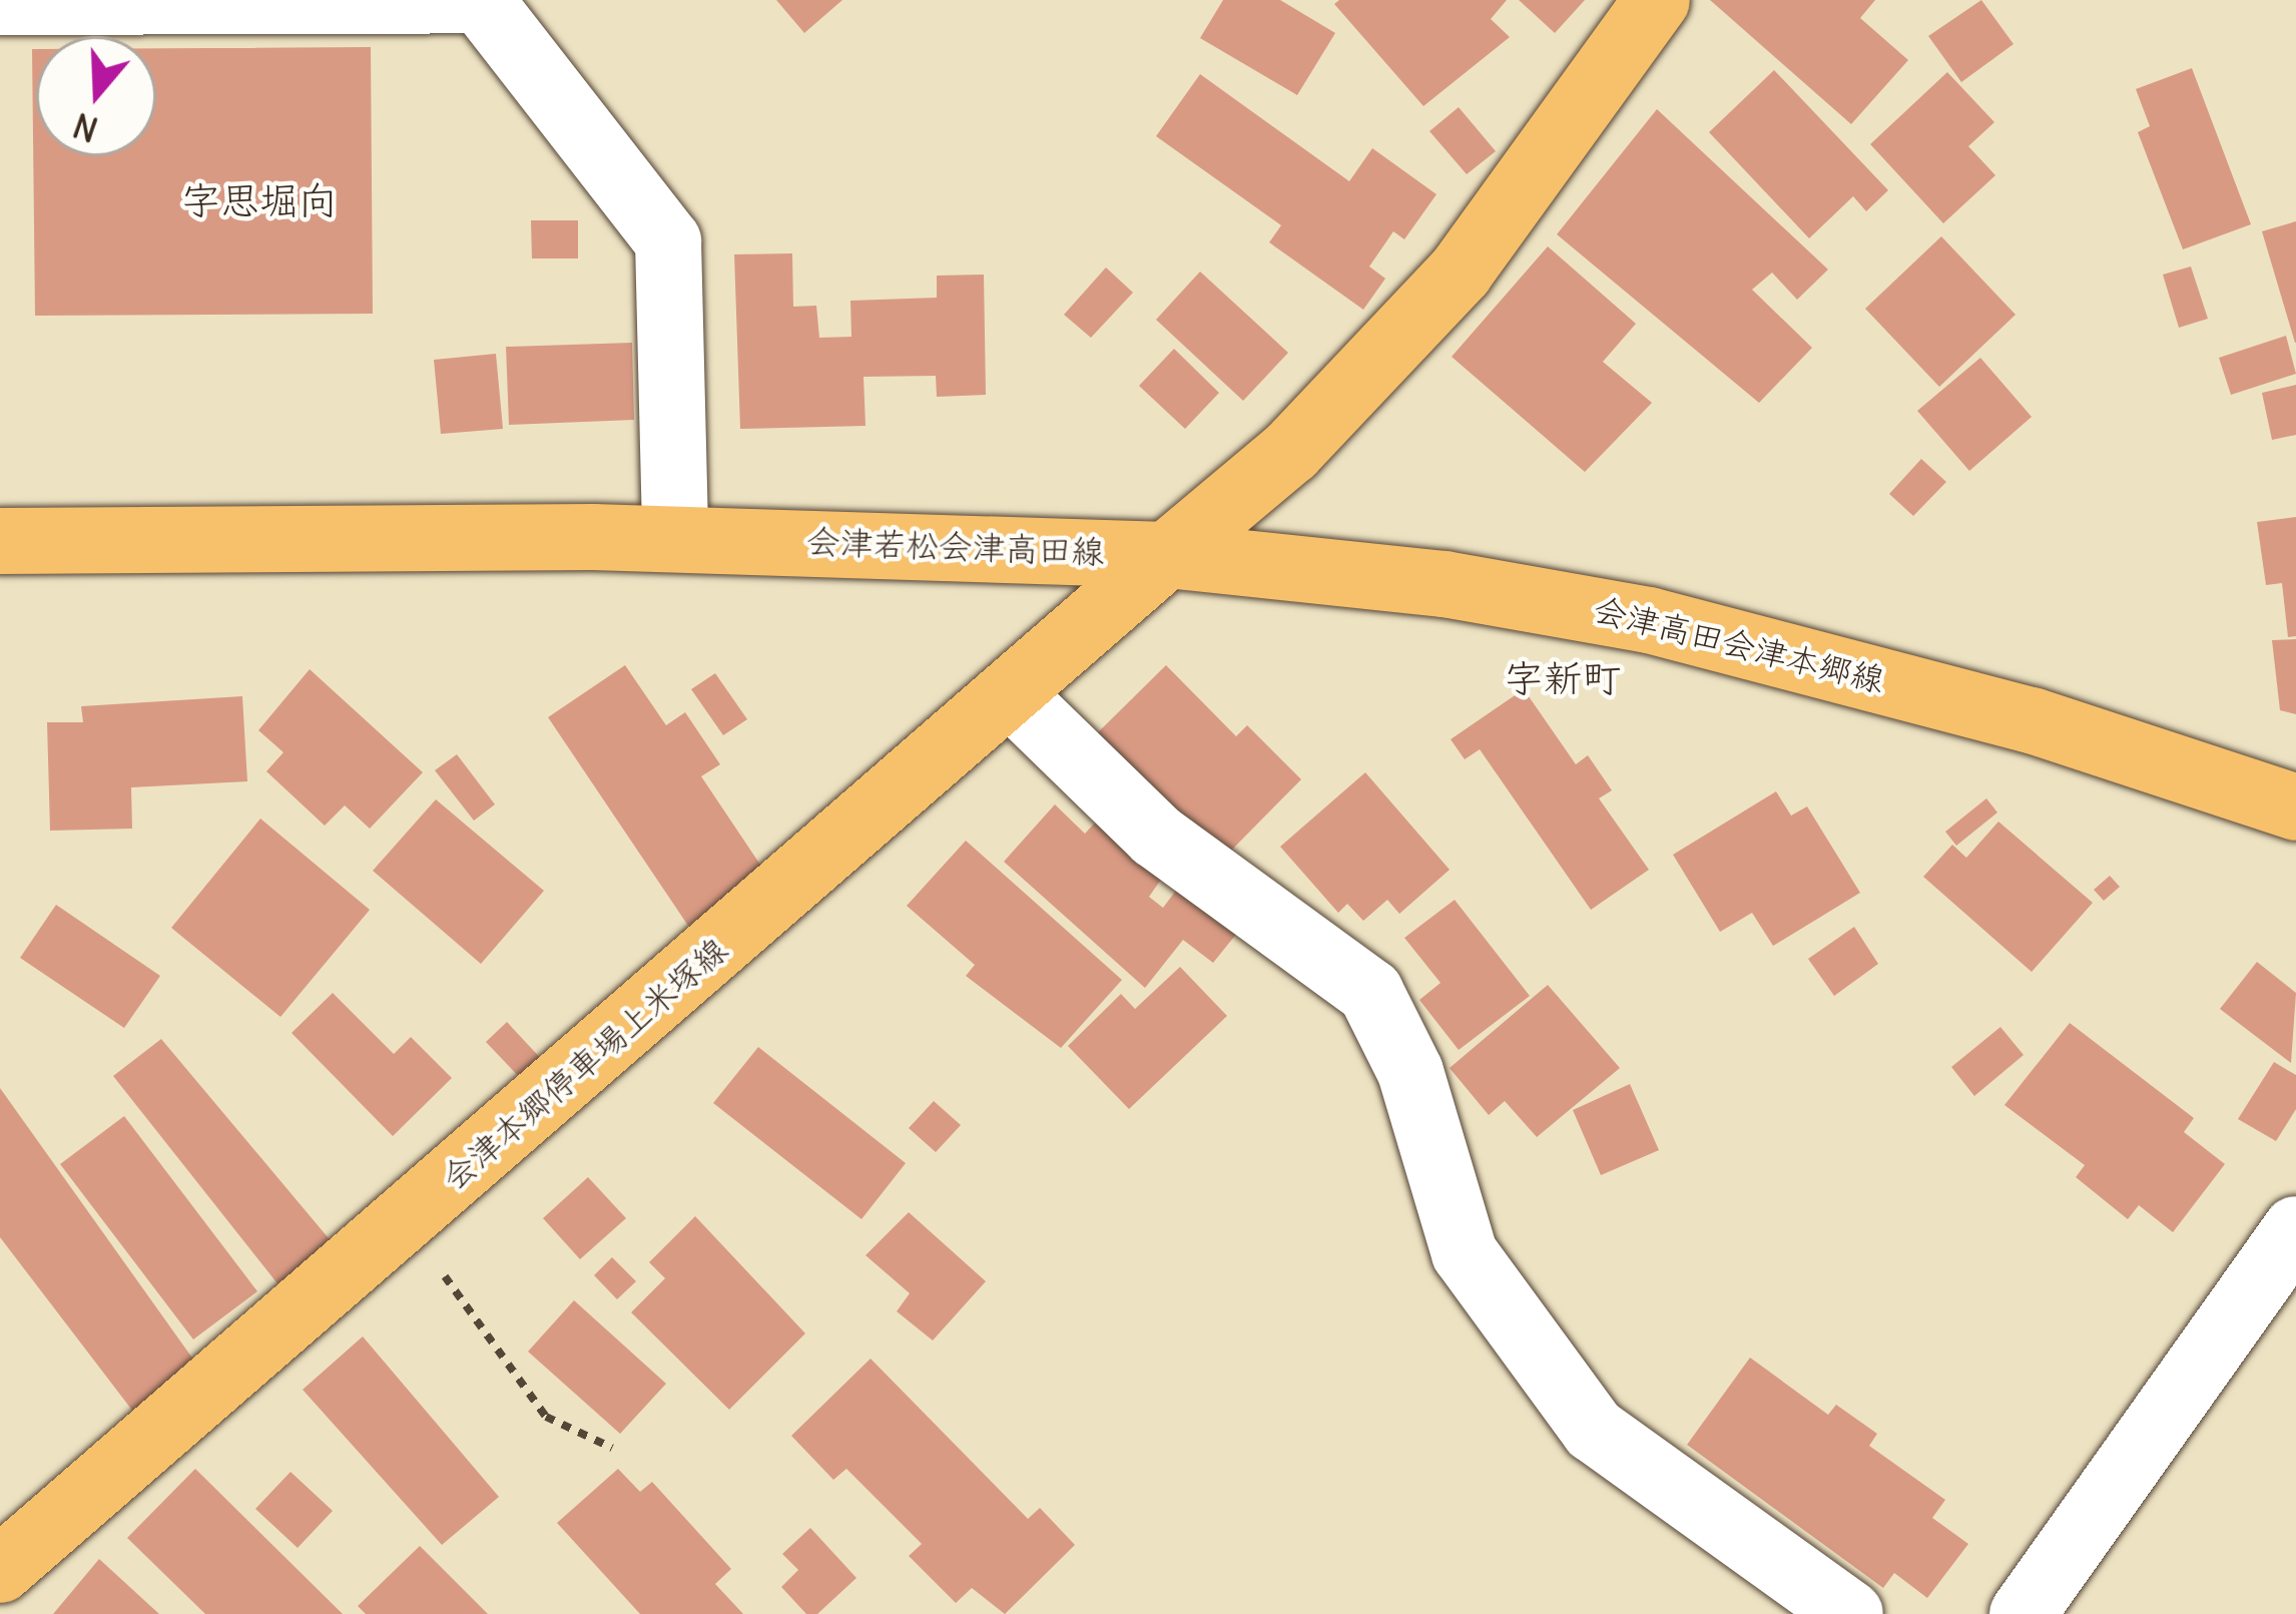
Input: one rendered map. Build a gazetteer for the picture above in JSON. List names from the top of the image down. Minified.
{"streets":{"main road":["会津若松会津高田線","会津高田会津本郷線","会津本郷停車場上米塚線"]},"crossings":[["会津若松会津高田線","会津高田会津本郷線"],["会津若松会津高田線","会津本郷停車場上米塚線"],["会津高田会津本郷線","会津本郷停車場上米塚線"]],"districts":["字思堀向","字新町"],"north":"bottom"}
